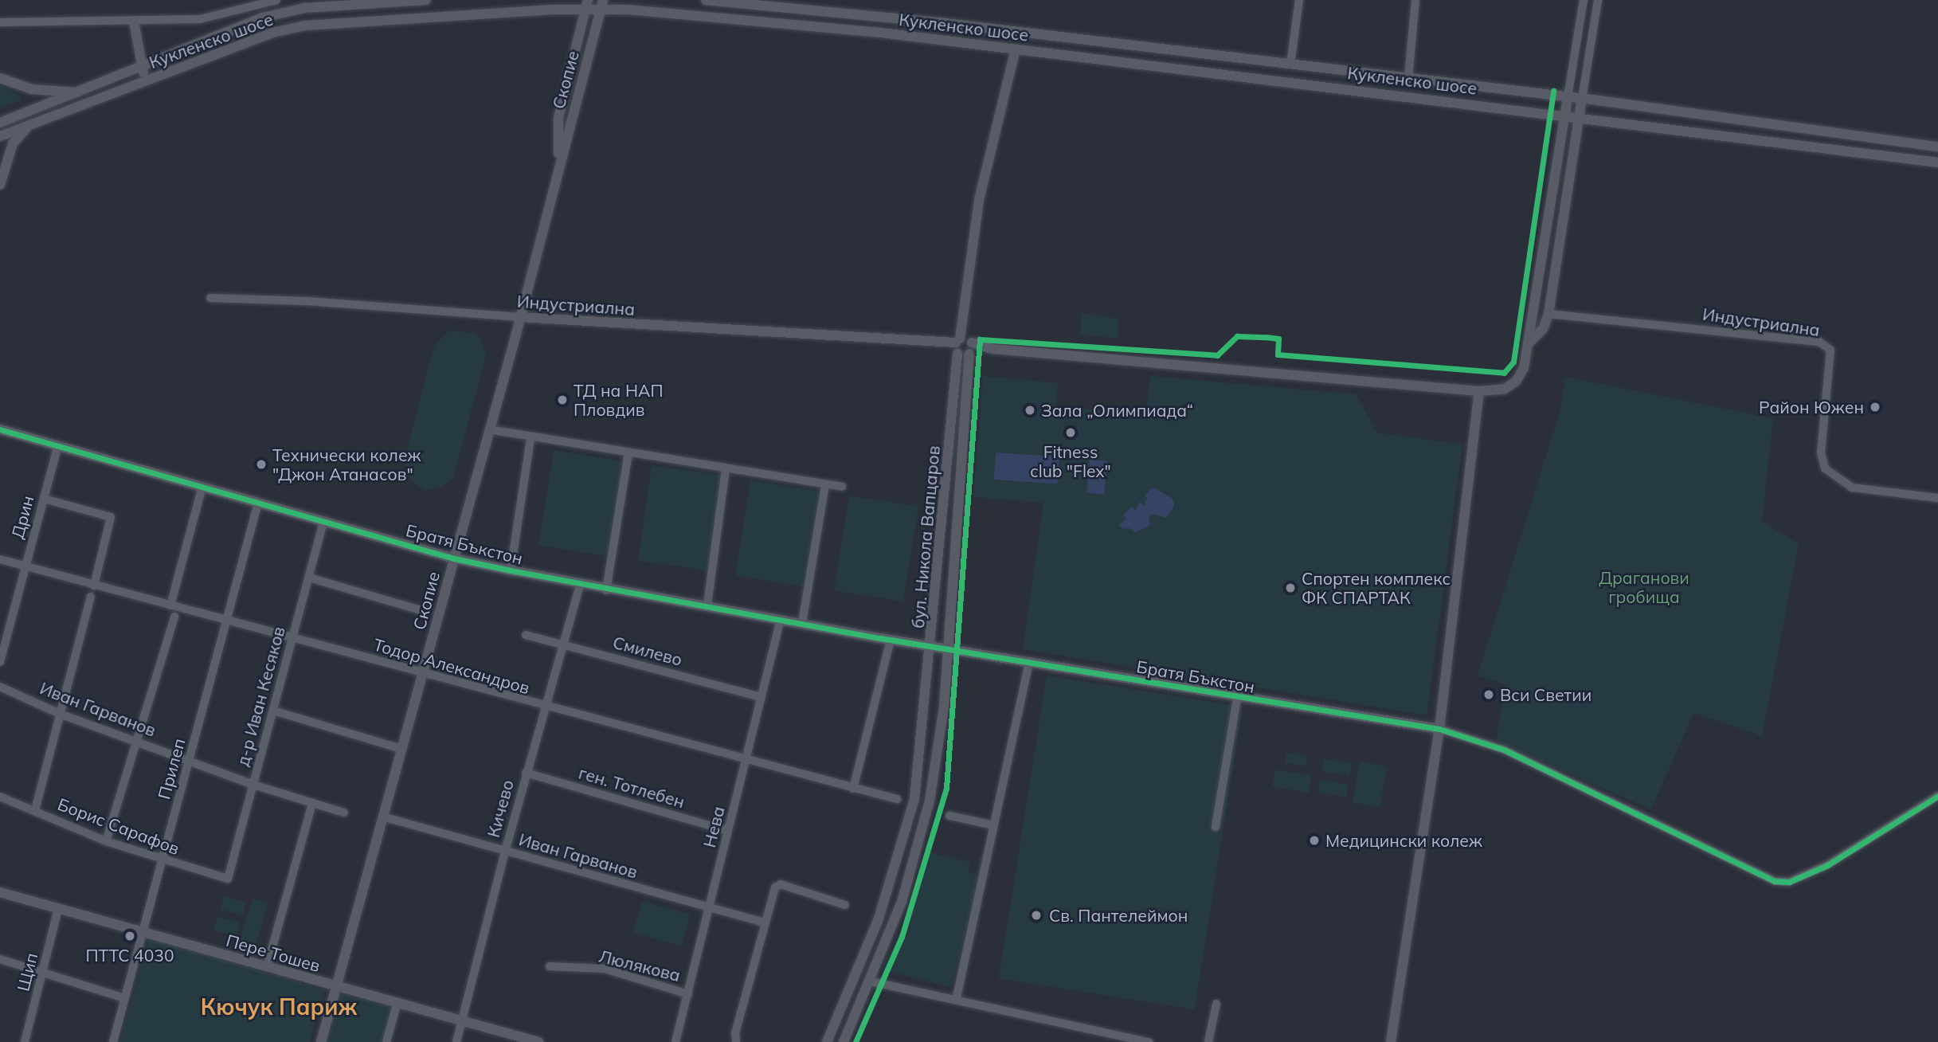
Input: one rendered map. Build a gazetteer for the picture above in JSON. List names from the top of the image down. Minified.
{"streets":{"street":["Кукленско шосе","Скопие","Индустриална","Дрин","бул. Никола Вапцаров","Братя Бъкстон","Смилево","Тодор Александров","д-р Иван Кесяков","Иван Гарванов","Прилеп","ген. Тотлебен","Кичево","Борис Сарафов","Нева","Пере Тошев","Люлякова","Щип"]},"crossings":[["Кукленско шосе","Скопие"],["Кукленско шосе","Индустриална"],["Кукленско шосе","бул. Никола Вапцаров"],["Скопие","Индустриална"],["Скопие","Братя Бъкстон"],["Скопие","Тодор Александров"],["Скопие","Иван Гарванов"],["Скопие","Пере Тошев"],["Индустриална","бул. Никола Вапцаров"],["Дрин","Братя Бъкстон"],["Дрин","Тодор Александров"],["бул. Никола Вапцаров","Братя Бъкстон"],["Братя Бъкстон","д-р Иван Кесяков"],["Братя Бъкстон","Прилеп"],["Братя Бъкстон","Кичево"],["Братя Бъкстон","Нева"],["Смилево","Кичево"],["Смилево","Нева"],["Тодор Александров","д-р Иван Кесяков"],["Тодор Александров","Прилеп"],["Тодор Александров","Кичево"],["Тодор Александров","Нева"],["д-р Иван Кесяков","Иван Гарванов"],["д-р Иван Кесяков","Борис Сарафов"],["Иван Гарванов","Прилеп"],["Иван Гарванов","Кичево"],["Иван Гарванов","Нева"],["Прилеп","Борис Сарафов"],["Прилеп","Пере Тошев"],["ген. Тотлебен","Кичево"],["ген. Тотлебен","Нева"],["Кичево","Пере Тошев"],["Нева","Люлякова"],["Пере Тошев","Щип"]],"districts":["Кючук Париж"],"parks":["Драганови гробища"],"places":["ТД на НАП Пловдив","Район Южен","Зала „Олимпиада“","Fitness club \"Flex\"","Технически колеж \"Джон Атанасов\"","Спортен комплекс ФК СПАРТАК","Вси Светии","Медицински колеж","Св. Пантелеймон","ПТТС 4030"]}
